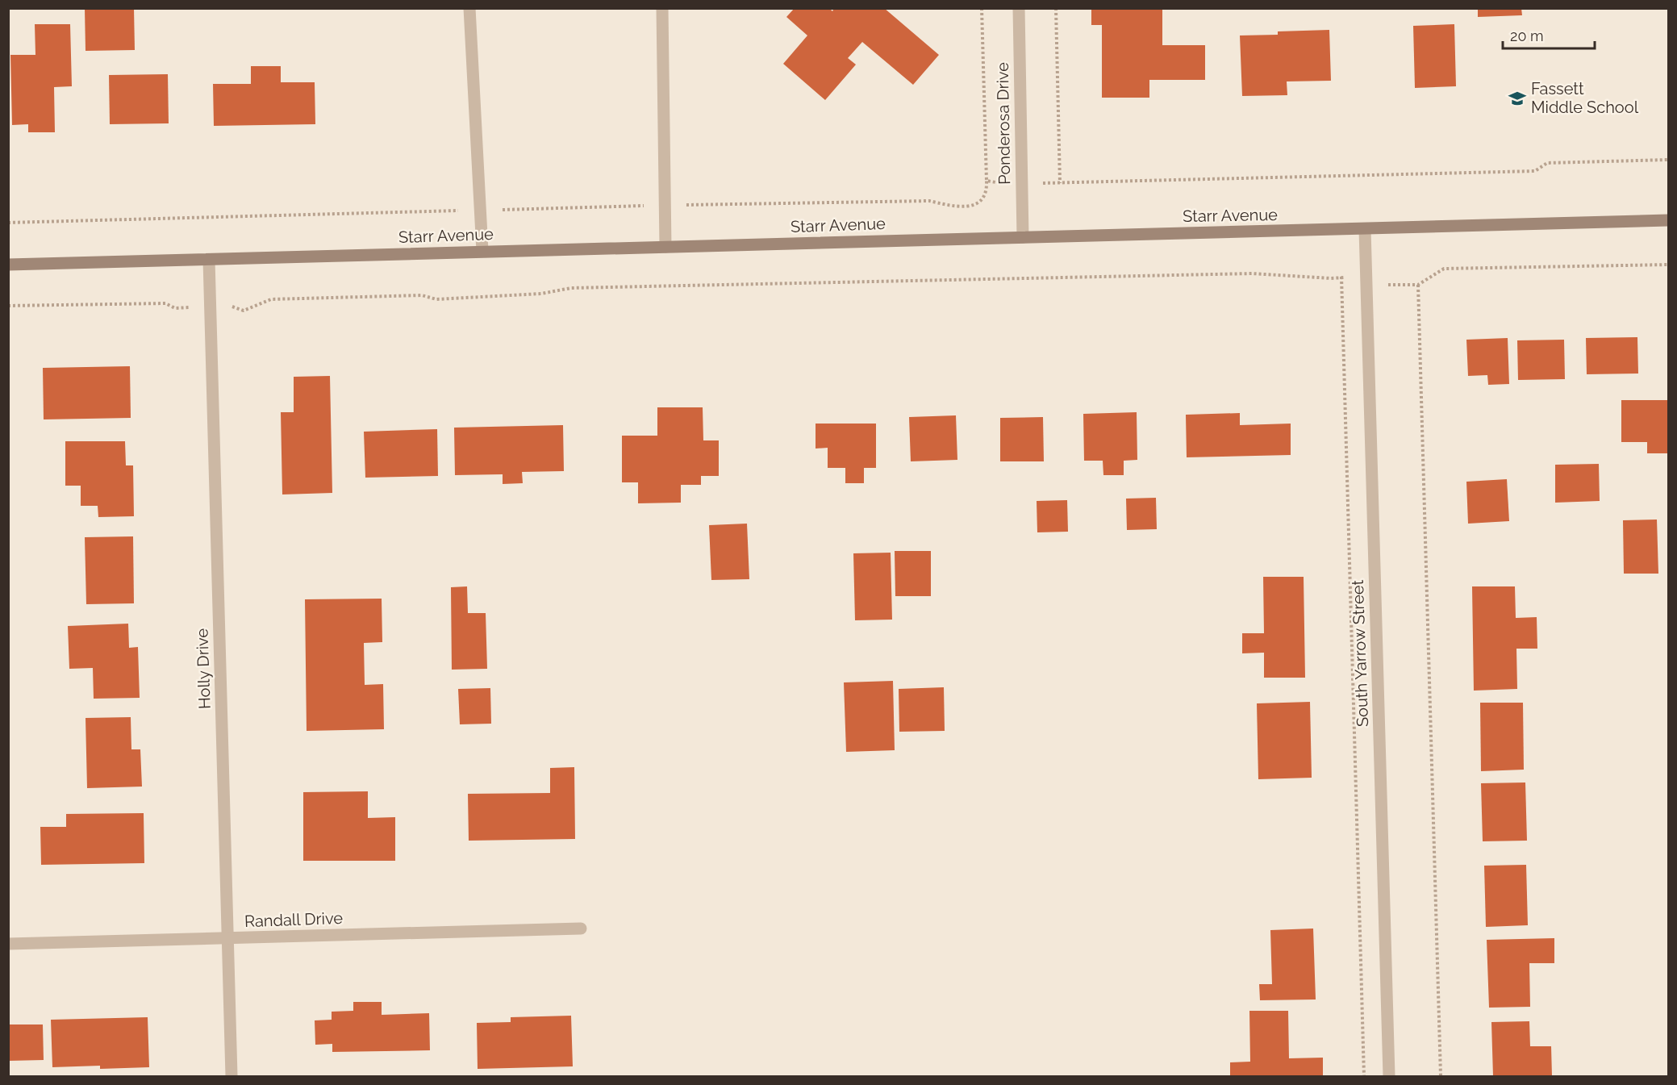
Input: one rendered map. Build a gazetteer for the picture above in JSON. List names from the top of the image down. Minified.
{"streets":{"street":["Ponderosa Drive","Starr Avenue","South Yarrow Street","Holly Drive","Randall Drive"]},"crossings":[["Ponderosa Drive","Starr Avenue"],["Starr Avenue","South Yarrow Street"],["Starr Avenue","Holly Drive"],["Holly Drive","Randall Drive"]],"places":{"school or university":["Fassett Middle School"]},"scale_bar":"20 m"}
